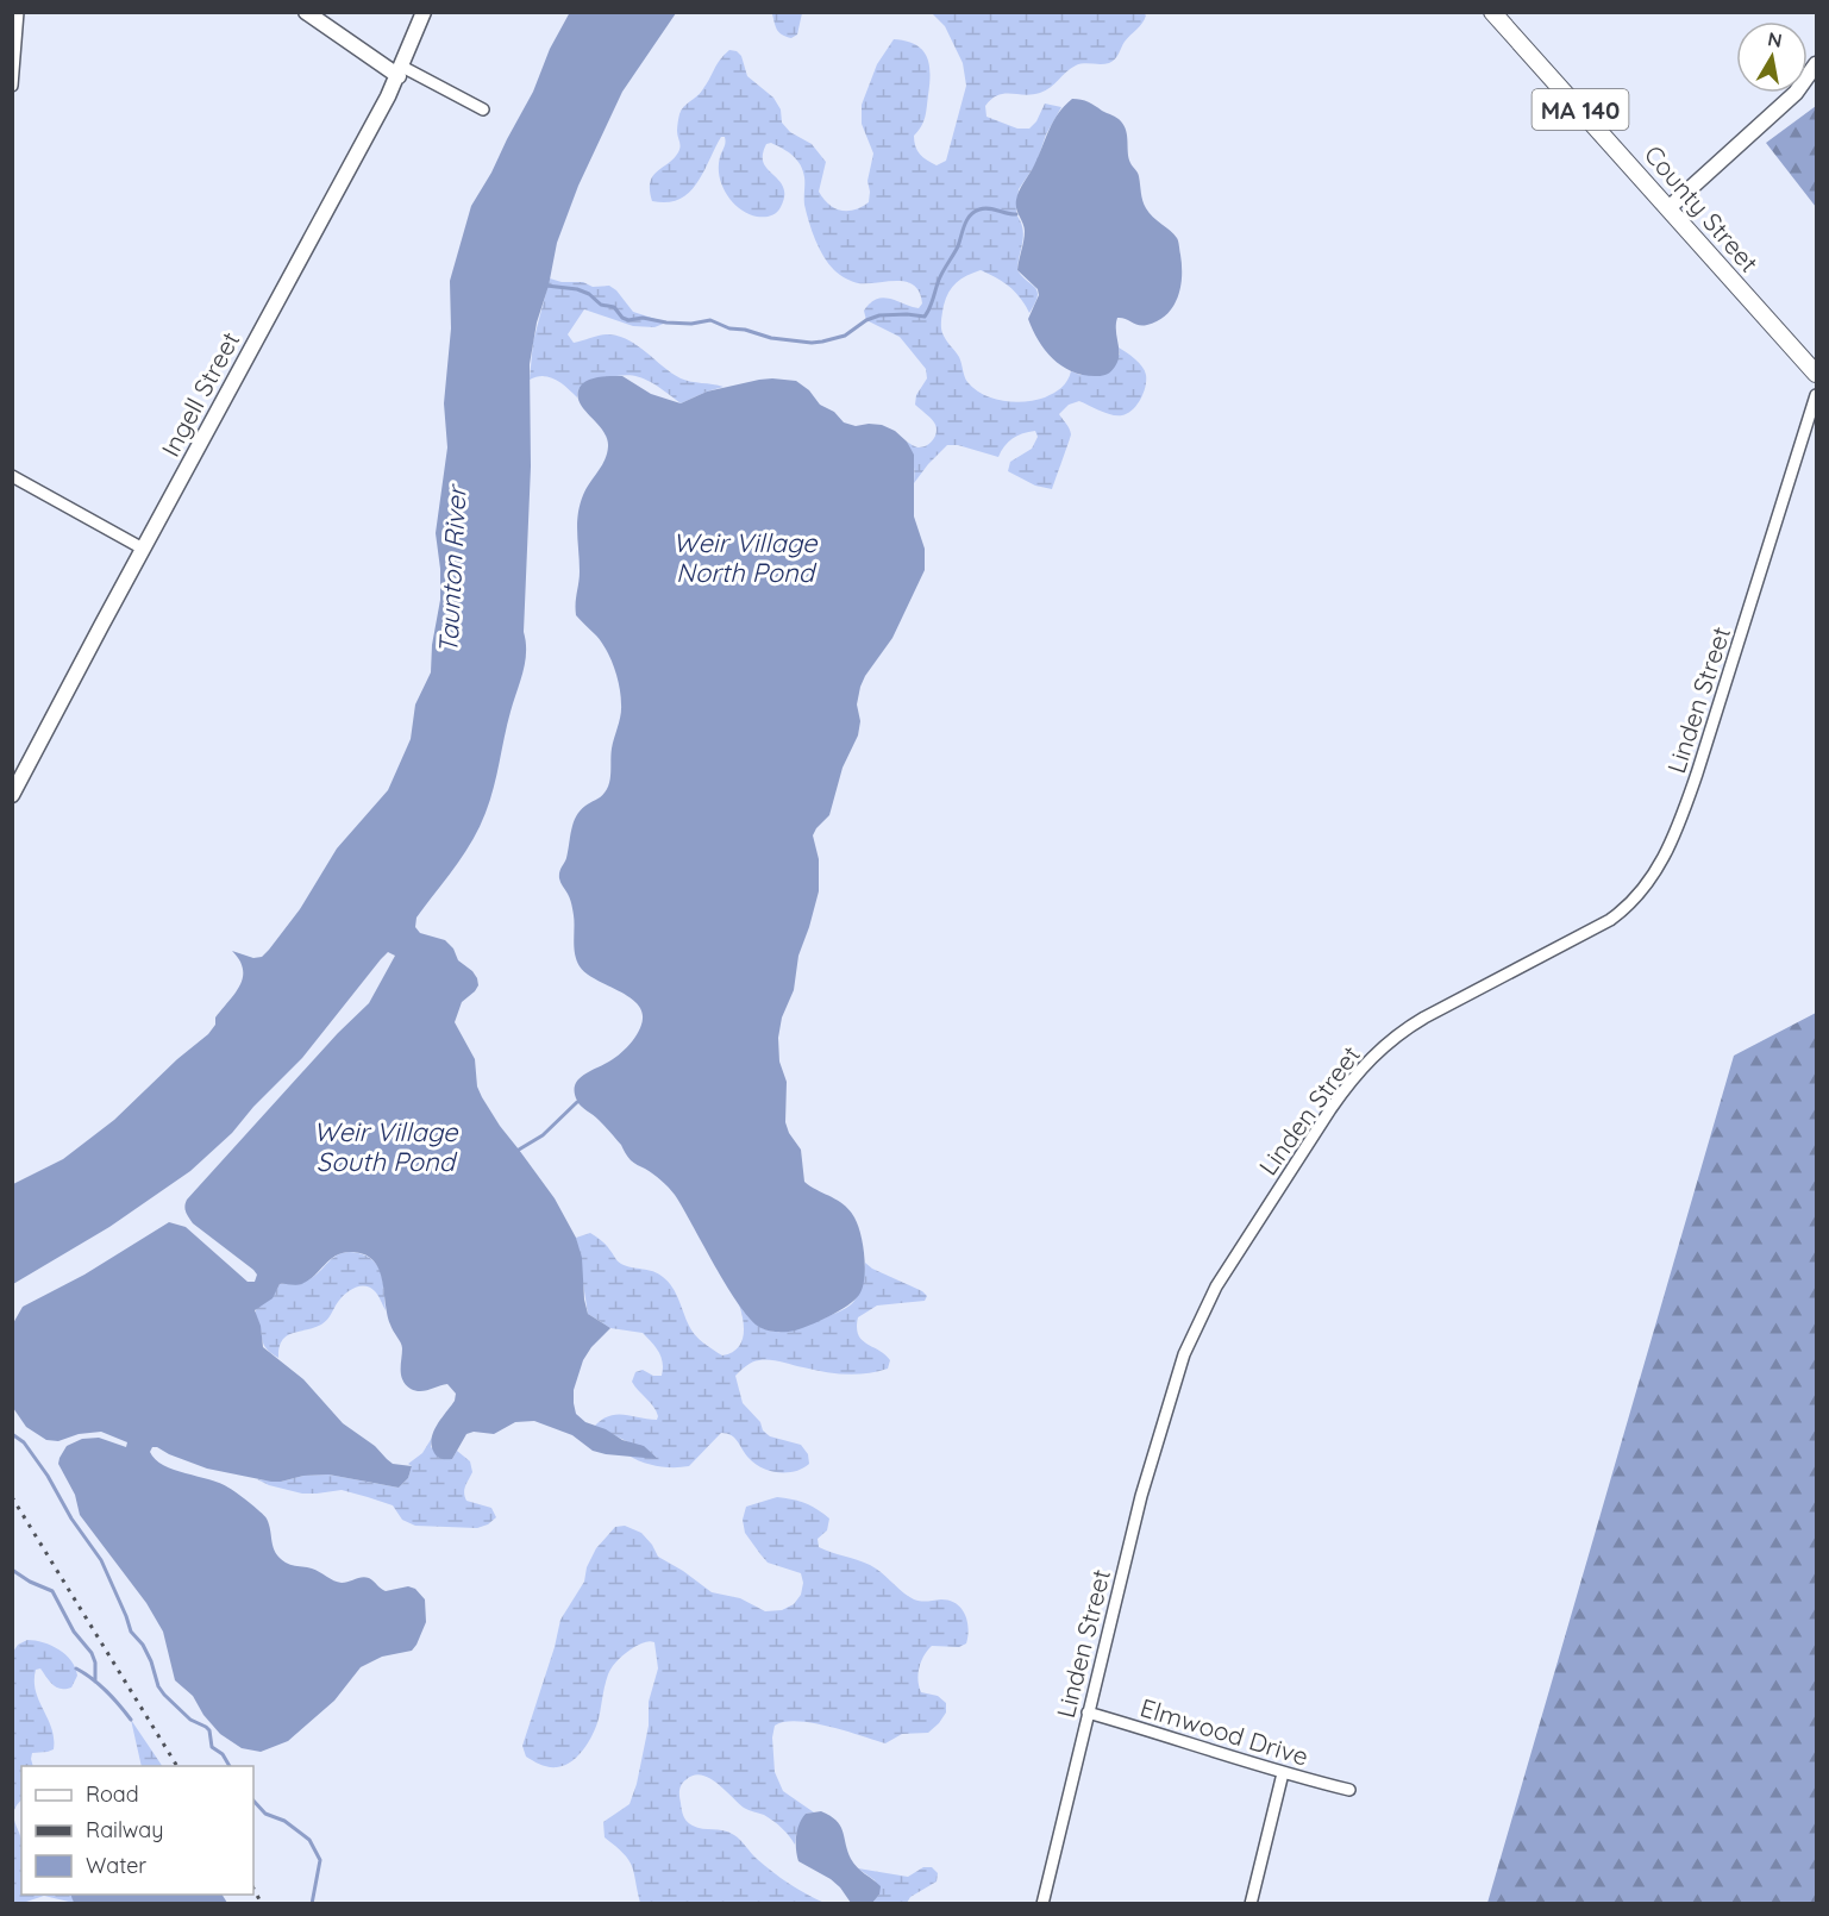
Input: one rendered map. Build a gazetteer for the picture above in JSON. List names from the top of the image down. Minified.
{"streets":{"main road":["MA 140","County Street"],"street":["Ingell Street","Linden Street","Elmwood Drive"]},"crossings":[["Linden Street","Elmwood Drive"]],"water":["Weir Village North Pond","Taunton River","Weir Village South Pond"],"legend":["Road","Railway","Water"],"north":"top"}
